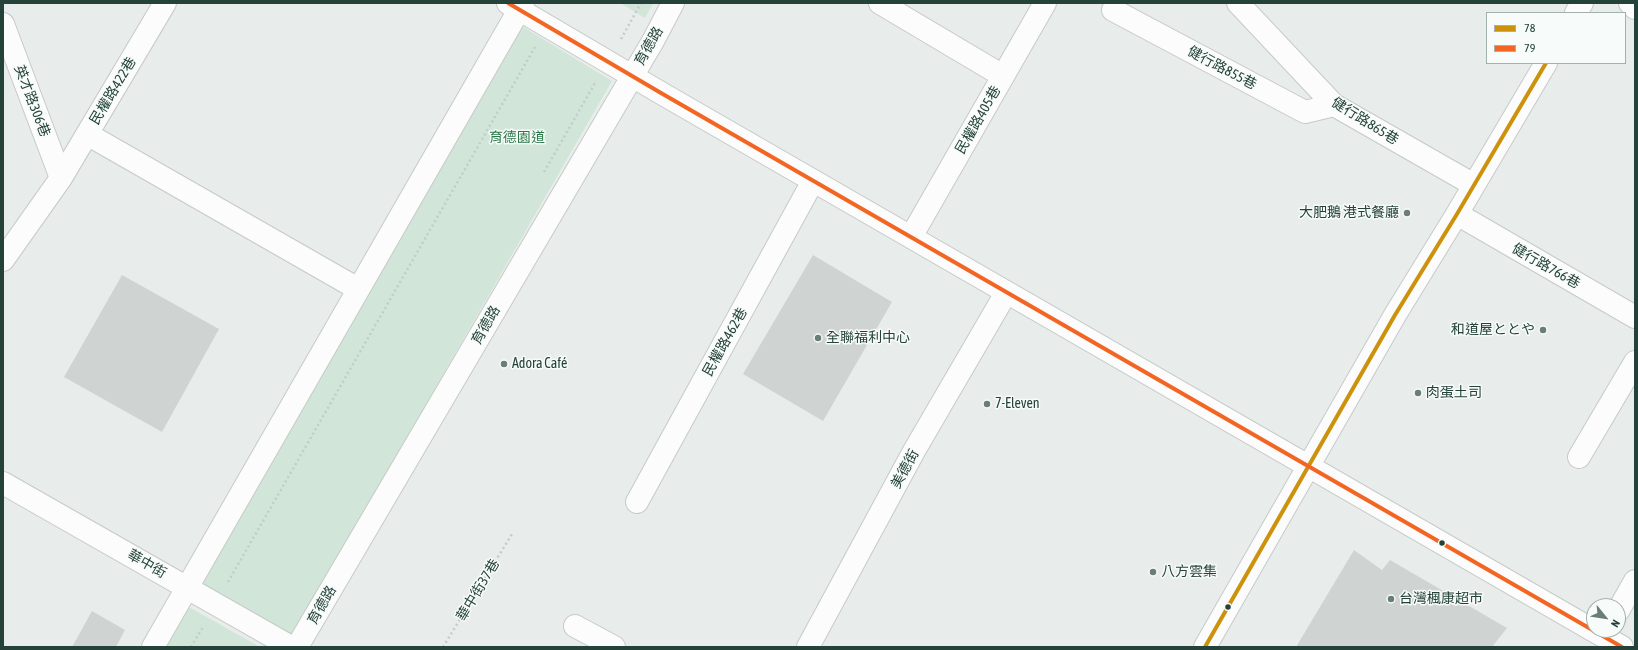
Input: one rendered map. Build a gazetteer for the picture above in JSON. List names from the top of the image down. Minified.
{"streets":{"street":["育德路","健行路855巷","民權路422巷","英才路306巷","民權路405巷","健行路865巷","健行路766巷","民權路462巷","美德街","華中街"],"path":["華中街37巷"]},"crossings":[["健行路855巷","健行路865巷"],["民權路422巷","英才路306巷"]],"parks":["育德園道"],"places":["大肥鵝 港式餐廳","和道屋ととや","全聯福利中心","Adora Café","肉蛋土司","7-Eleven","八方雲集","台灣楓康超市"],"lines":["transit line 79","transit line 78"],"legend":["78","79"],"north":"bottom right"}
